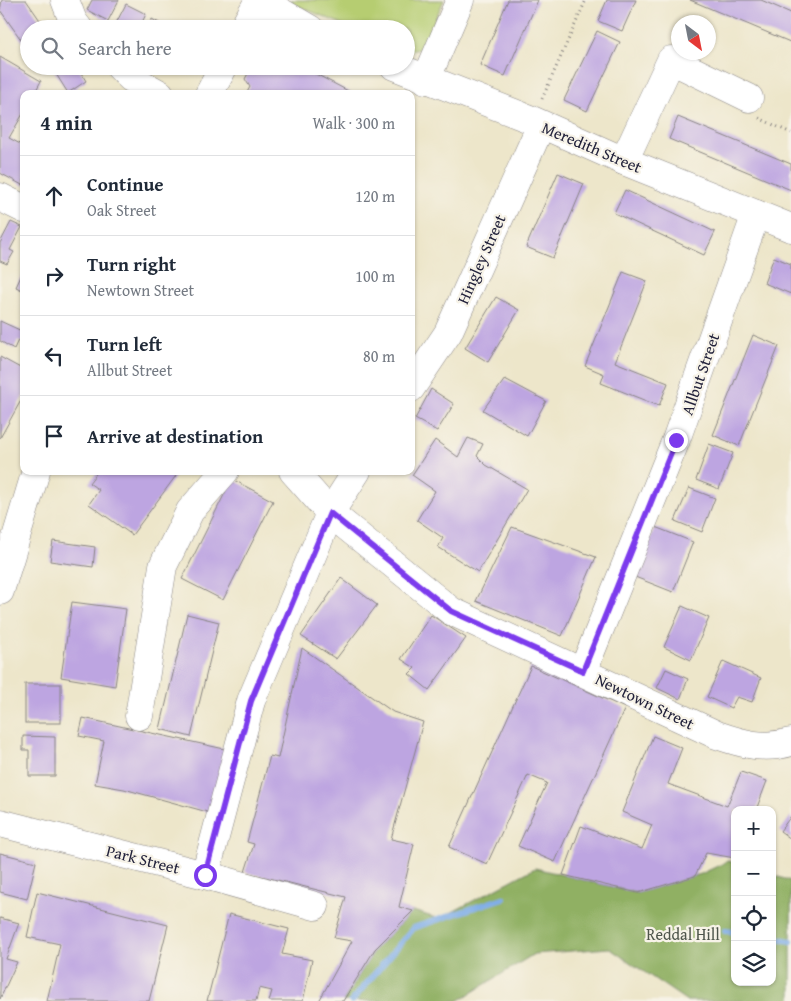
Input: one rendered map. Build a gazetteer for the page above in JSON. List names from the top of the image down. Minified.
{"streets":{"street":["Meredith Street","Hingley Street","Allbut Street","Newtown Street","Park Street"]},"crossings":[["Meredith Street","Hingley Street"],["Meredith Street","Allbut Street"],["Allbut Street","Newtown Street"]],"parks":["Reddal Hill"],"north":"bottom right","page":{"search":"Search here","heading":["4 min","Walk · 300 m"],"list":[["Continue","Oak Street","120 m"],["Turn right","Newtown Street","100 m"],["Turn left","Allbut Street","80 m"],"Arrive at destination"],"map_buttons":["+","−"]}}
